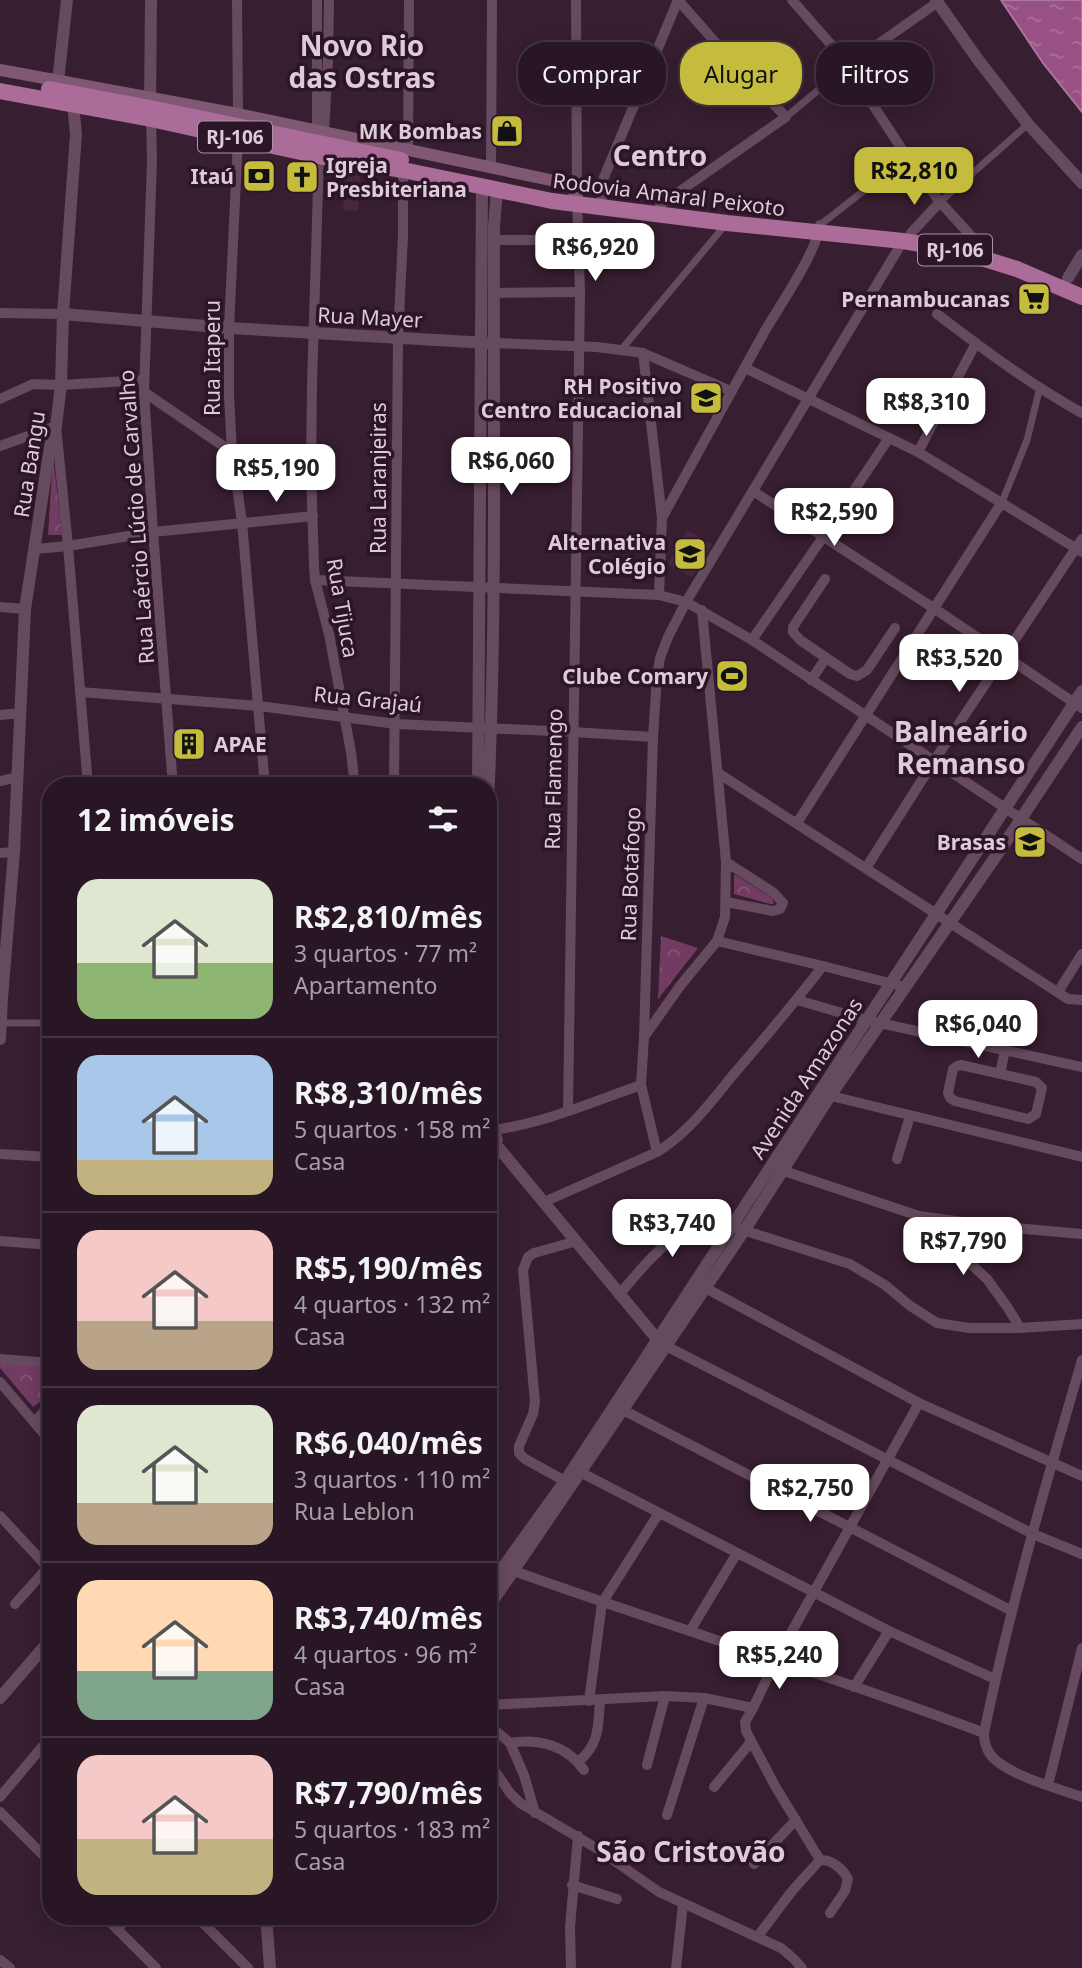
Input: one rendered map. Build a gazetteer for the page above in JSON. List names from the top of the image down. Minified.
{"streets":{"highway":["RJ-106","Rodovia Amaral Peixoto"],"street":["Rua Mayer","Rua Itaperu","Rua Bangu","Rua Laranjeiras","Rua Laércio Lúcio de Carvalho","Rua Tijuca","Rua Grajaú","Rua Flamengo","Rua Botafogo","Avenida Amazonas"]},"crossings":[["Rodovia Amaral Peixoto","Rua Itaperu"],["Rodovia Amaral Peixoto","Rua Bangu"],["Rodovia Amaral Peixoto","Rua Laranjeiras"],["Rodovia Amaral Peixoto","Rua Laércio Lúcio de Carvalho"],["Rodovia Amaral Peixoto","Rua Tijuca"],["Rodovia Amaral Peixoto","Rua Flamengo"],["Rodovia Amaral Peixoto","Rua Botafogo"],["Rua Mayer","Rua Itaperu"],["Rua Mayer","Rua Bangu"],["Rua Mayer","Rua Laranjeiras"],["Rua Mayer","Rua Laércio Lúcio de Carvalho"],["Rua Mayer","Rua Tijuca"],["Rua Mayer","Rua Flamengo"],["Rua Itaperu","Rua Grajaú"],["Rua Laranjeiras","Rua Grajaú"],["Rua Laércio Lúcio de Carvalho","Rua Grajaú"],["Rua Tijuca","Rua Grajaú"],["Rua Grajaú","Rua Flamengo"],["Rua Grajaú","Rua Botafogo"]],"districts":["Novo Rio das Ostras","Centro","Balneário Remanso","São Cristovão"],"places":{"shop":["MK Bombas"],"bank":["Itaú"],"church":["Igreja Presbiteriana"],"supermarket":["Pernambucanas"],"school or university":["RH Positivo Centro Educacional","Alternativa Colégio","Brasas"],"sports":["Clube Comary"],"building":["APAE"]},"page":{"chip":["Comprar","Alugar","Filtros"],"price":["R$2,810","R$6,920","R$8,310","R$6,060","R$5,190","R$2,590","R$3,520","R$6,040","R$3,740","R$7,790","R$2,750","R$5,240"],"heading":"12 imóveis","list":[{"name":"R$2,810/mês","note":"3 quartos · 77 m² · Apartamento"},{"name":"R$8,310/mês","note":"5 quartos · 158 m² · Casa"},{"name":"R$5,190/mês","note":"4 quartos · 132 m² · Casa"},{"name":"R$6,040/mês","note":"3 quartos · 110 m² · Rua Leblon"},{"name":"R$3,740/mês","note":"4 quartos · 96 m² · Casa"},{"name":"R$7,790/mês","note":"5 quartos · 183 m² · Casa"}]}}
